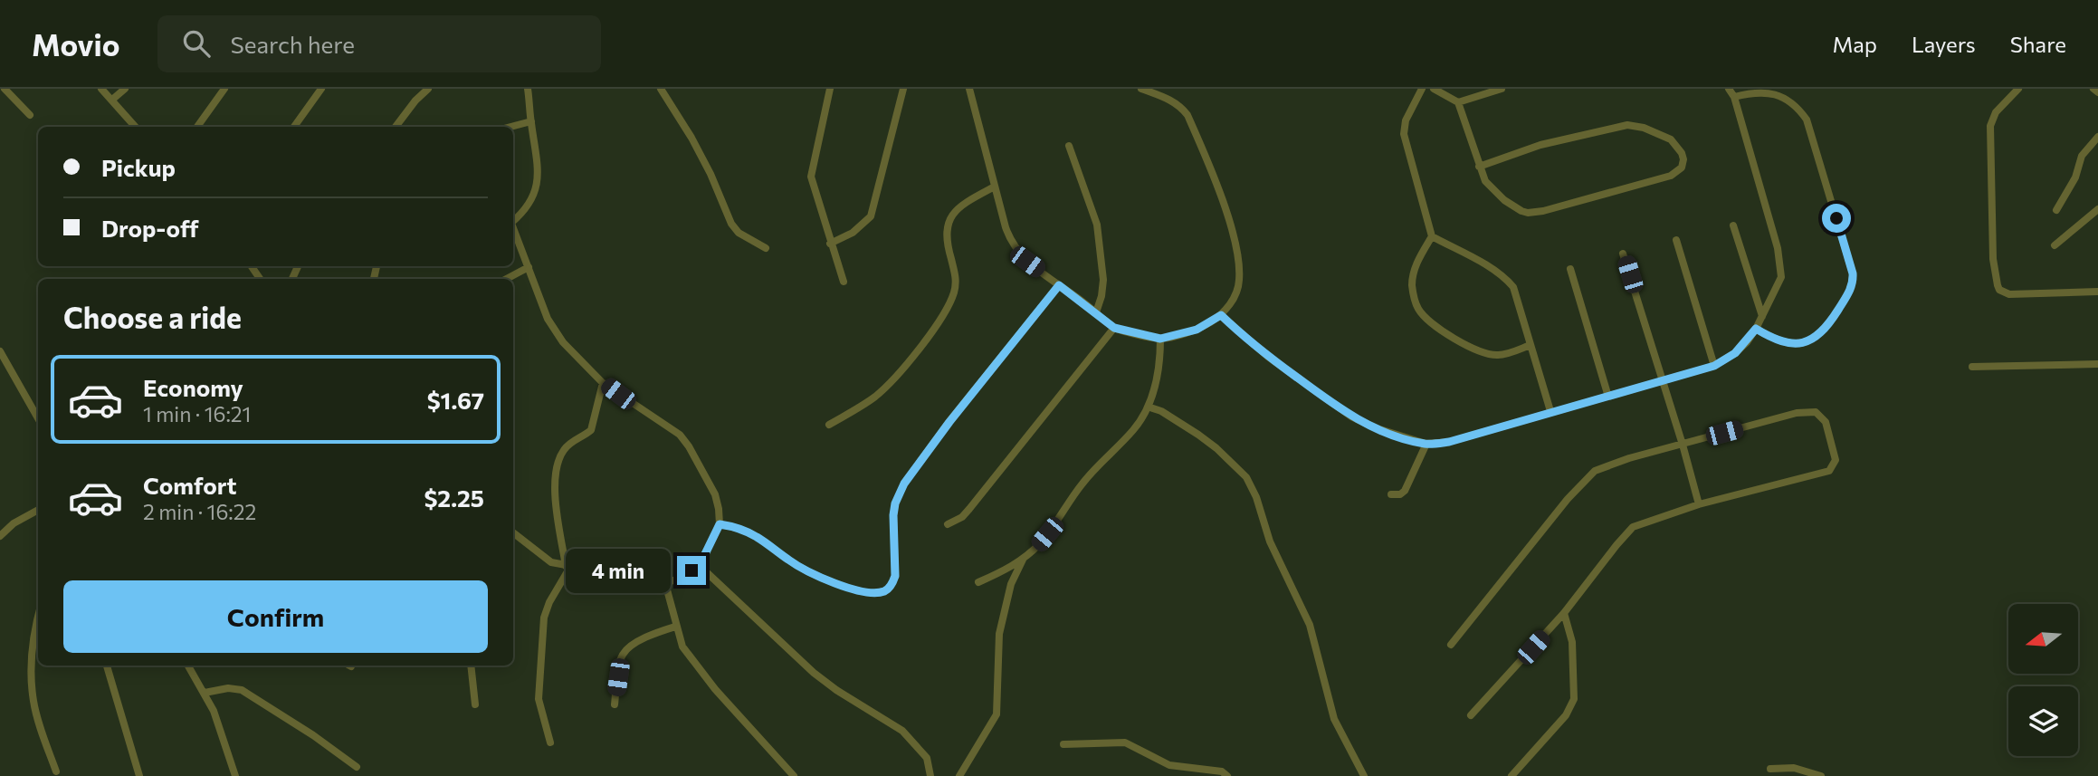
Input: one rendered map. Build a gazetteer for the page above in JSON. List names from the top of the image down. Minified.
{"north":"left","page":{"header":"Movio","search":"Search here","nav":["Map","Layers","Share"],"banner":["Pickup","Drop-off"],"heading":"Choose a ride","list":[{"name":"Economy","note":"1 min · 16:21","value":"$1.67"},{"name":"Comfort","note":"2 min · 16:22","value":"$2.25"}],"bubble":"4 min","buttons":"Confirm"}}
